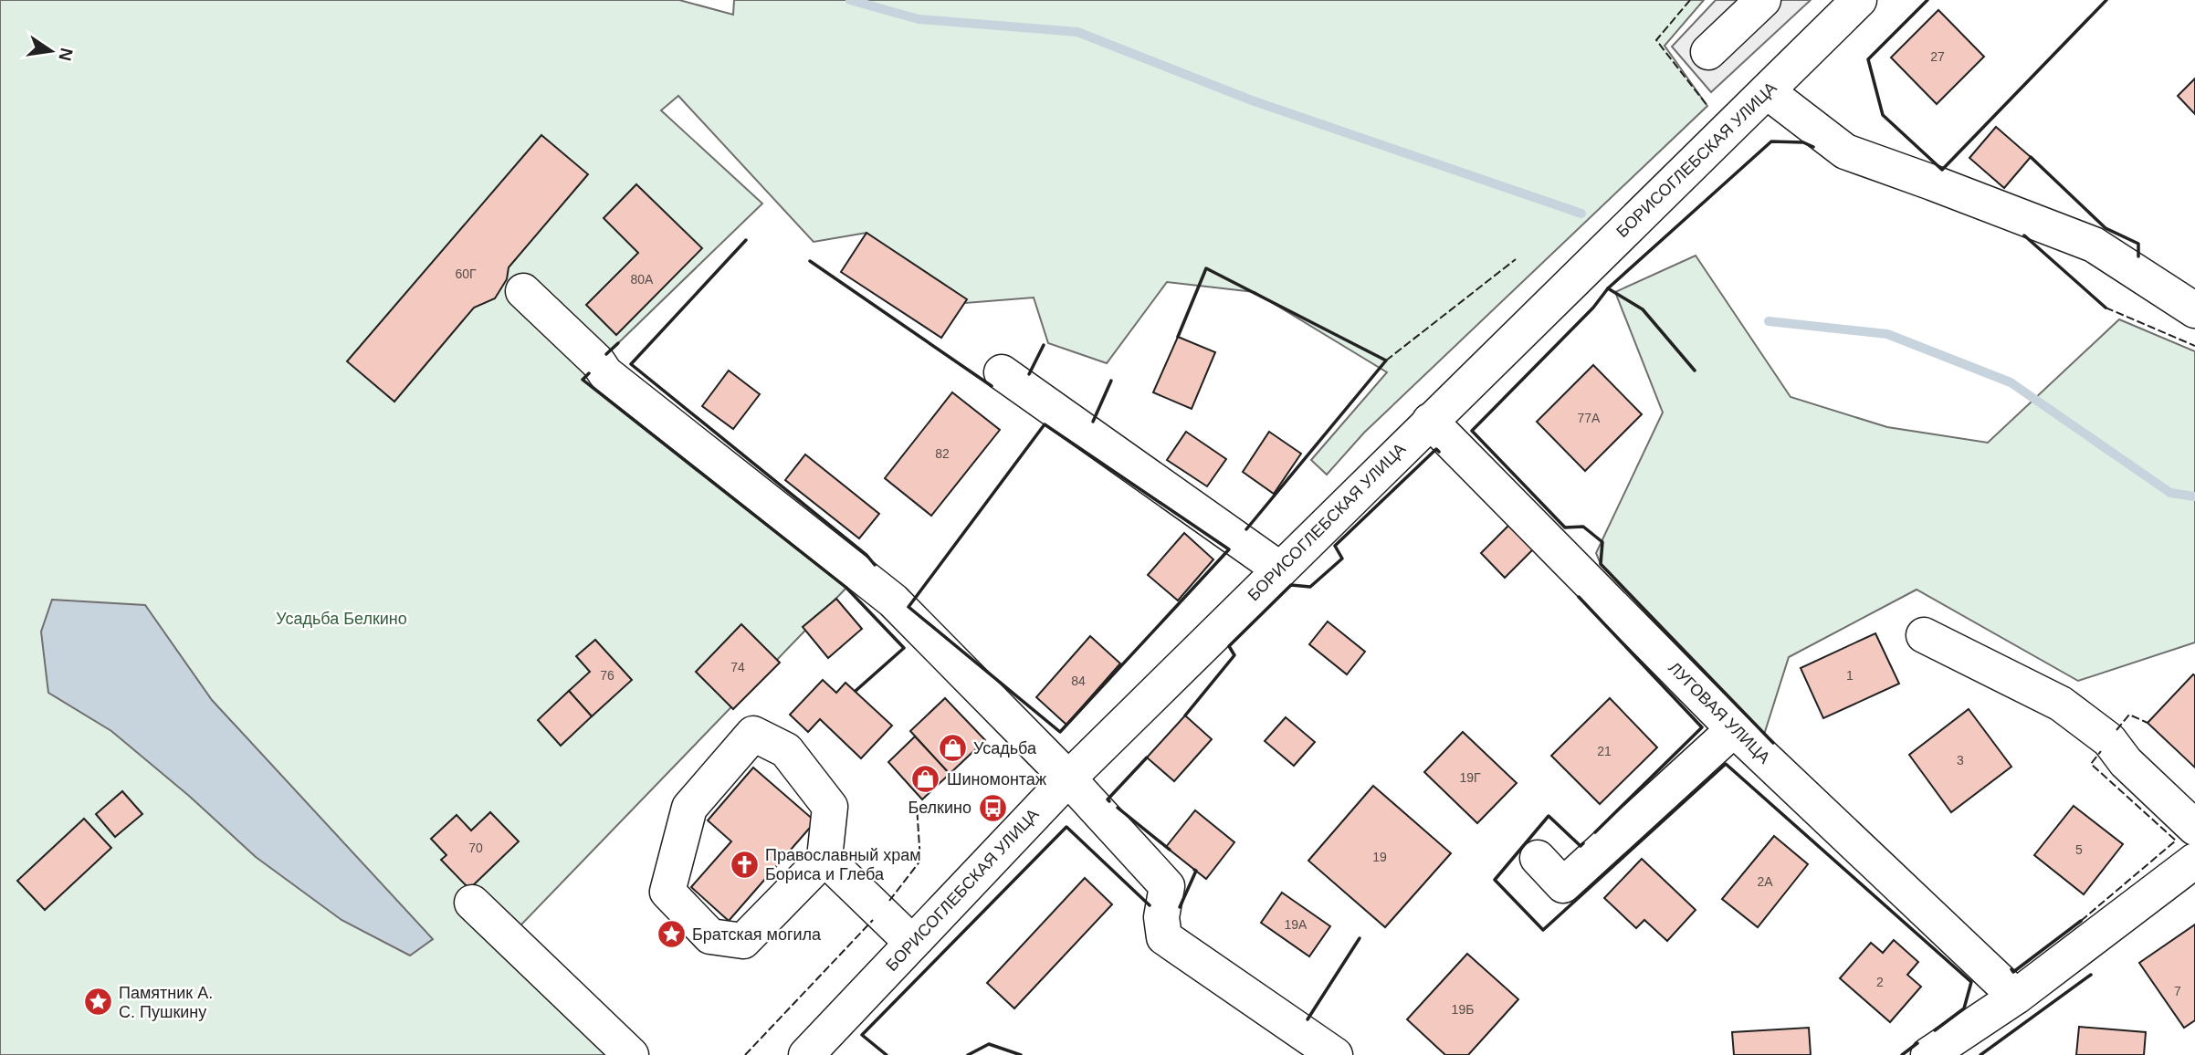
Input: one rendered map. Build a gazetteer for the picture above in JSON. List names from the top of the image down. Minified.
{"streets":{"street":["БОРИСОГЛЕБСКАЯ УЛИЦА","ЛУГОВАЯ УЛИЦА"]},"crossings":[["БОРИСОГЛЕБСКАЯ УЛИЦА","ЛУГОВАЯ УЛИЦА"]],"parks":["Усадьба Белкино"],"places":{"shop":["Усадьба","Шиномонтаж"],"bus stop":["Белкино"],"church":["Православный храм Бориса и Глеба"],"place":["Братская могила","Памятник А. С. Пушкину"]},"house_numbers":["27","60Г","80А","77А","82","74","76","1","84","21","3","19Г","70","5","19","2А","19А","2","7","19Б"],"north":"right"}
